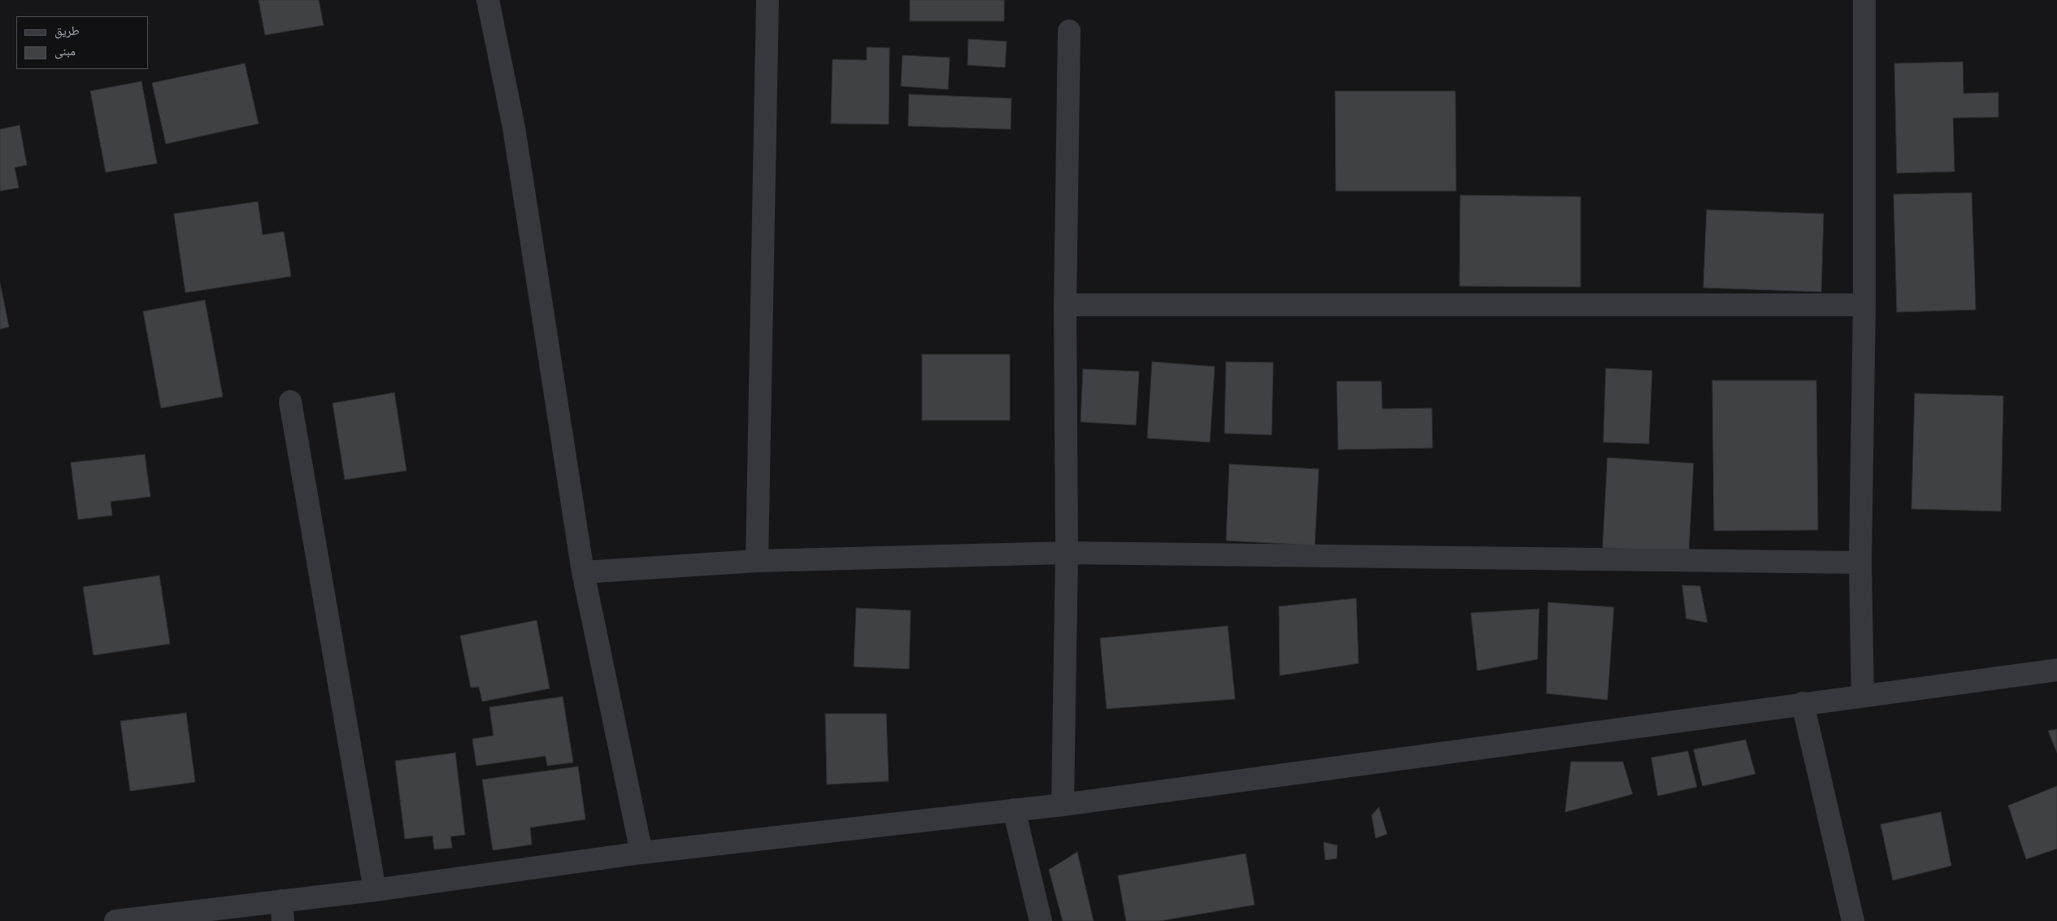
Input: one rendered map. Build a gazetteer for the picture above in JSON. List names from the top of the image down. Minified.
{"legend":["طريق","مبنى"]}
